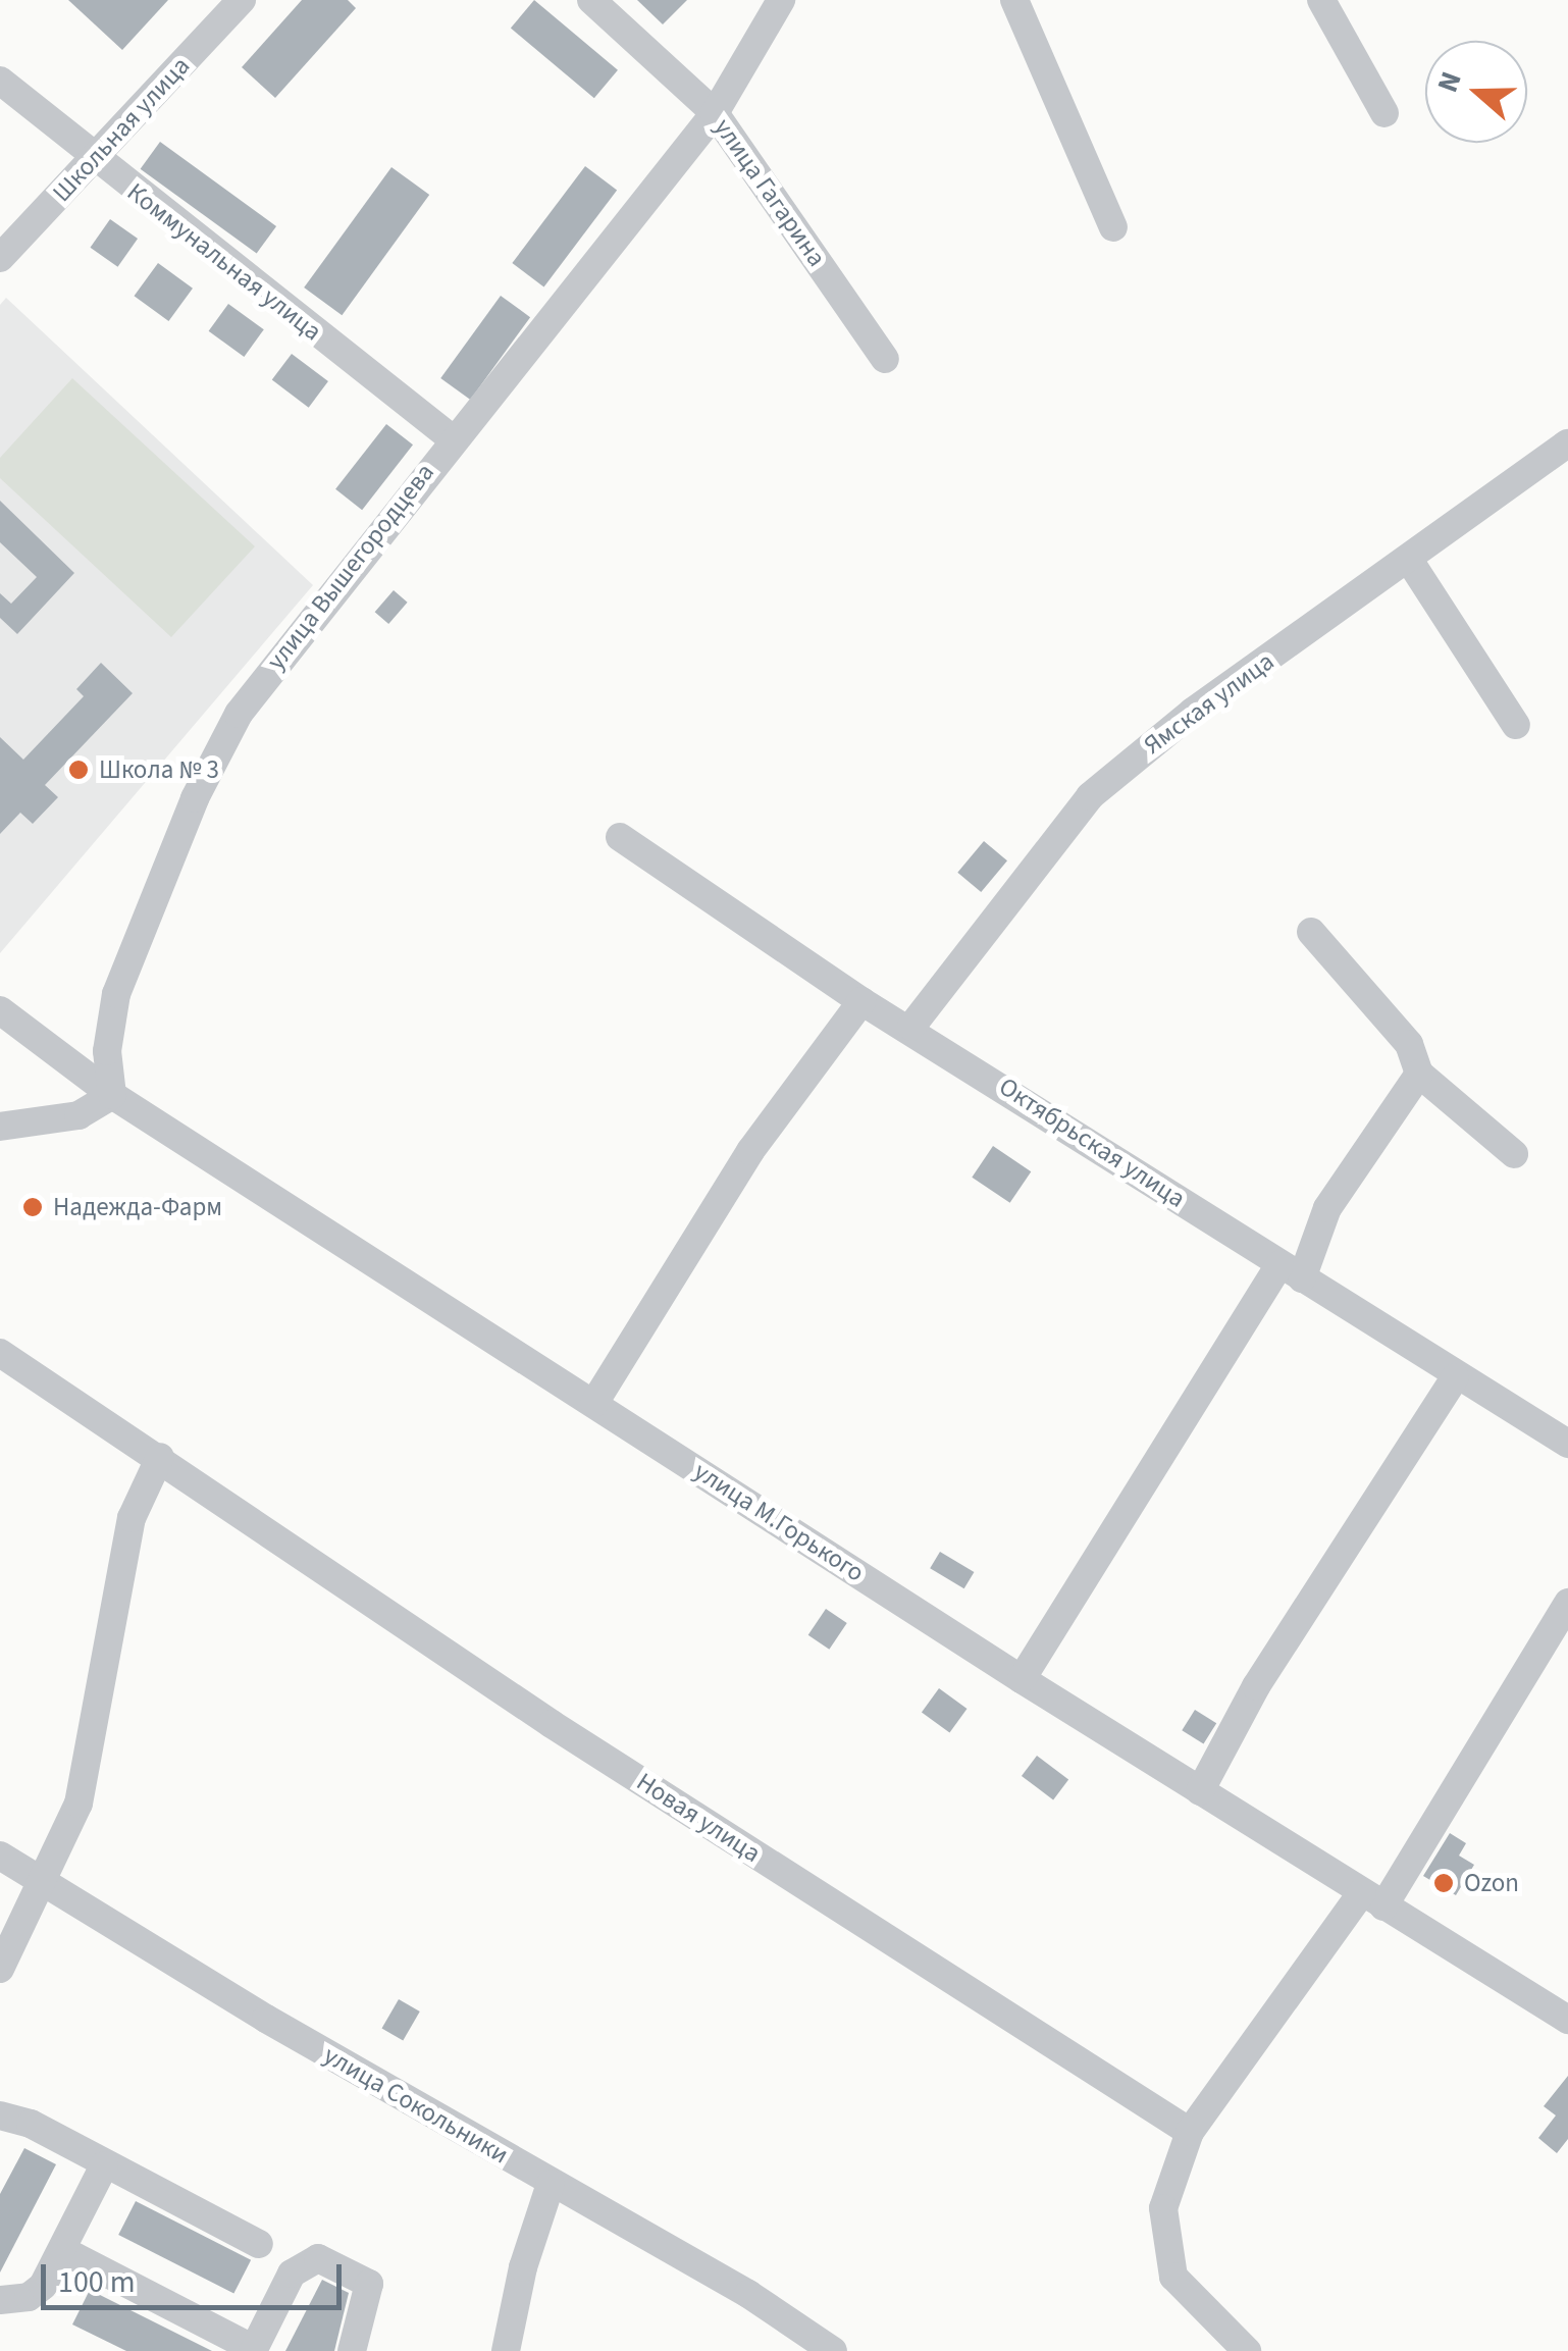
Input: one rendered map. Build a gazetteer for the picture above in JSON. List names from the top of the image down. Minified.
{"streets":{"street":["Школьная улица","улица Гагарина","Коммунальная улица","улица Вышегородцева","Ямская улица","Октябрьская улица","улица М.Горького","Новая улица","улица Сокольники"]},"crossings":[["Школьная улица","Коммунальная улица"],["улица Гагарина","улица Вышегородцева"],["Коммунальная улица","улица Вышегородцева"],["улица Вышегородцева","улица М.Горького"],["Ямская улица","Октябрьская улица"]],"places":["Школа № 3","Надежда-Фарм","Ozon"],"scale_bar":"100 m","north":"left"}
